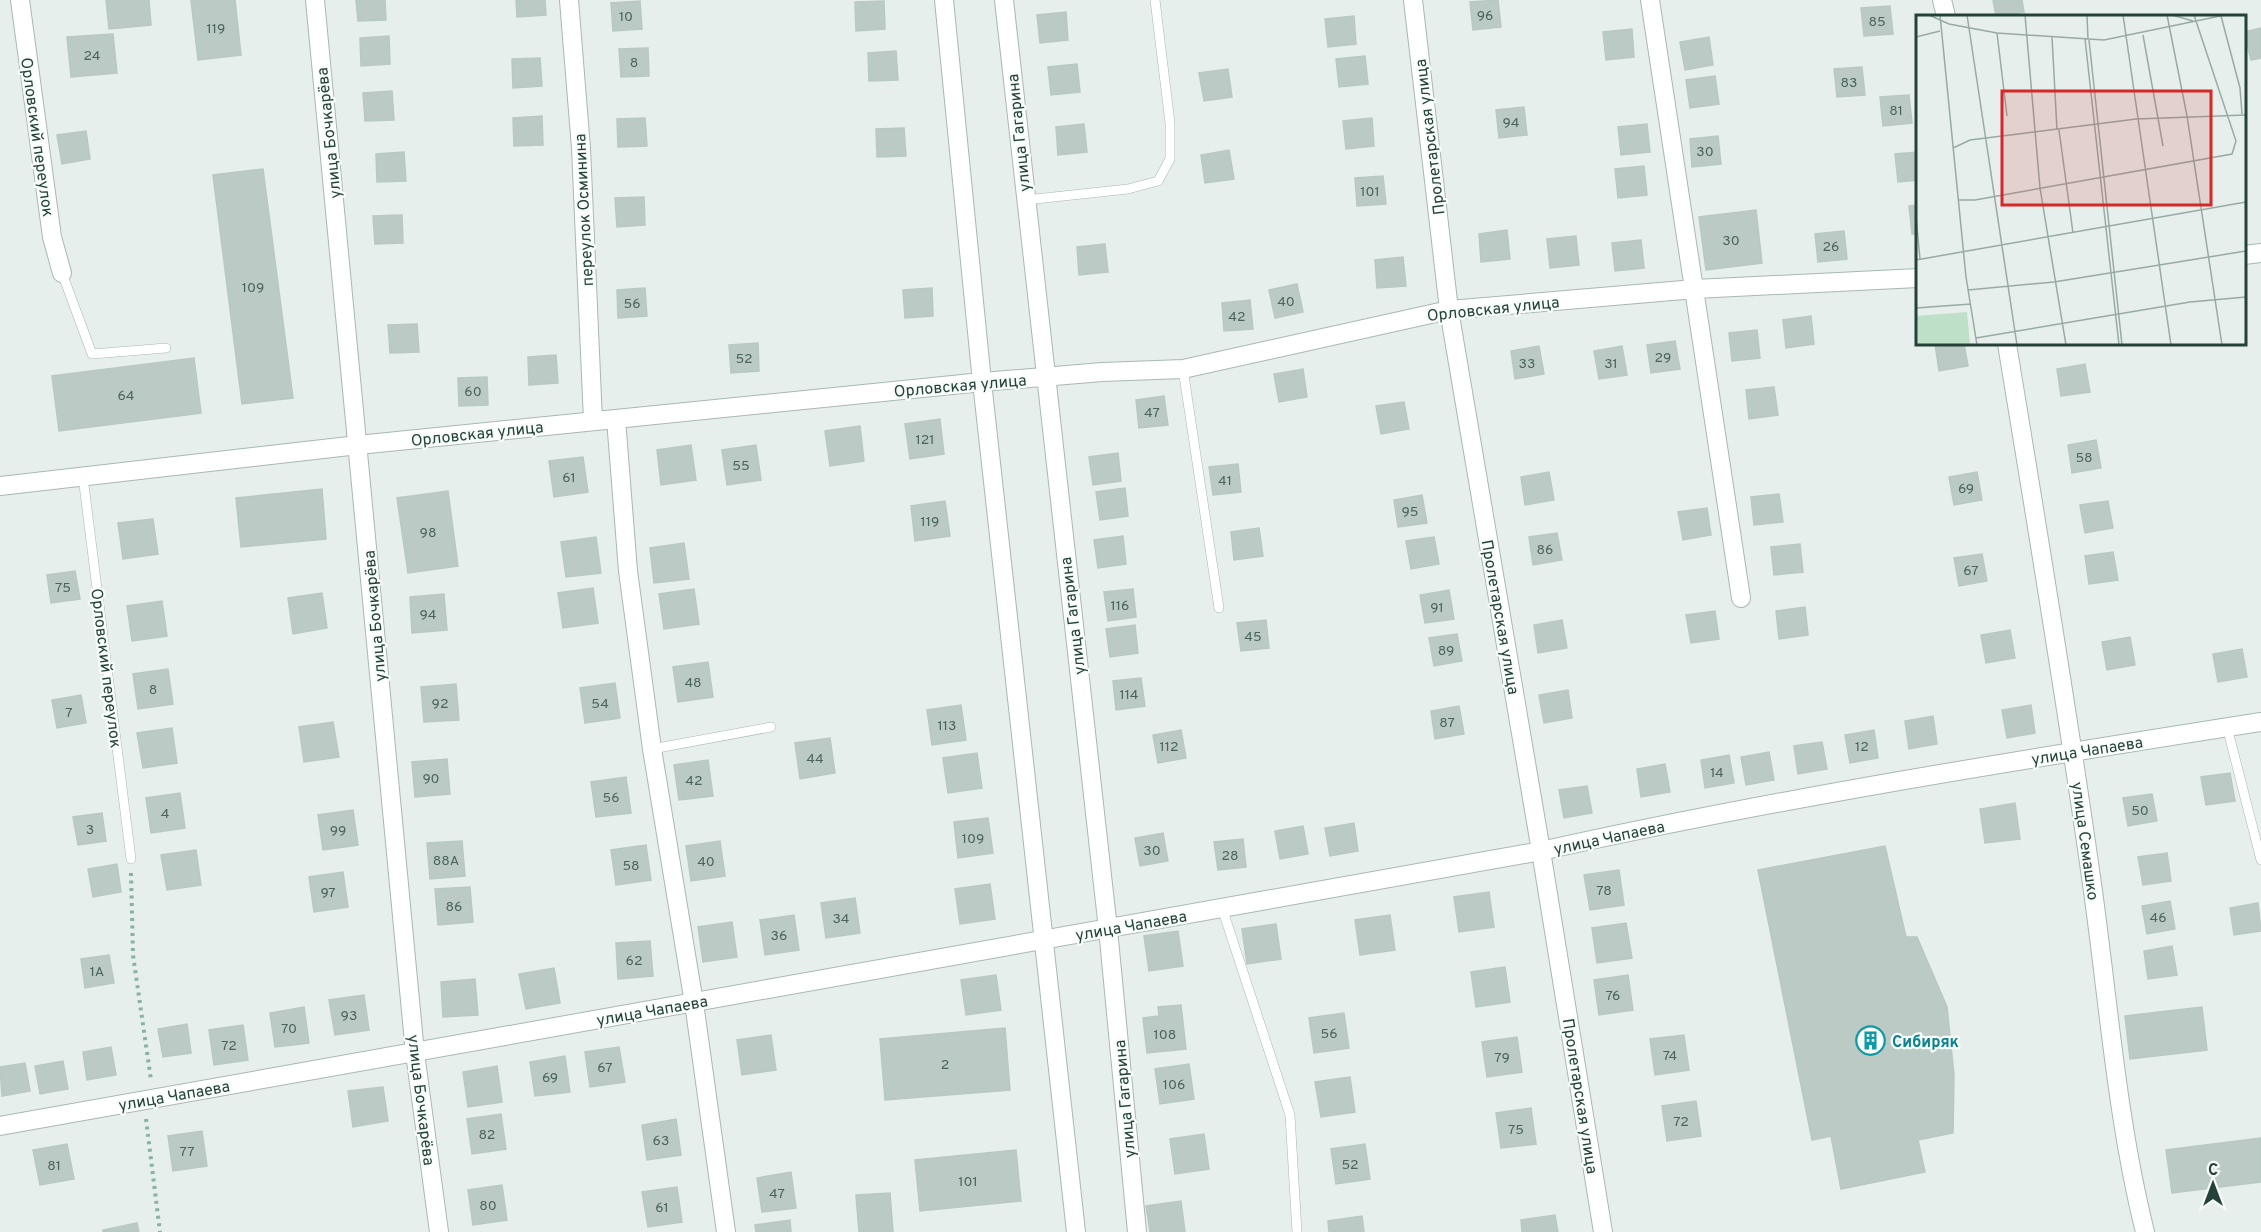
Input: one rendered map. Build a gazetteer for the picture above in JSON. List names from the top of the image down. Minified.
{"streets":{"street":["улица Бочкарёва","улица Гагарина","Орловский переулок","Пролетарская улица","переулок Осминина","Орловская улица","улица Чапаева","улица Семашко"]},"crossings":[["улица Бочкарёва","Орловская улица"],["улица Бочкарёва","улица Чапаева"],["улица Гагарина","Орловская улица"],["улица Гагарина","улица Чапаева"],["Орловский переулок","Орловская улица"],["Пролетарская улица","Орловская улица"],["Пролетарская улица","улица Чапаева"],["переулок Осминина","Орловская улица"],["улица Чапаева","улица Семашко"]],"places":{"building":["Сибиряк"]},"house_numbers":["96","10","85","119","24","8","83","81","94","30","101","30","26","109","40","56","42","29","52","33","31","60","64","47","121","58","55","61","41","69","95","119","98","86","67","75","116","91","94","45","89","48","8","114","92","54","7","87","113","112","12","44","14","90","42","56","50","4","3","99","109","30","28","88А","40","58","78","97","86","46","34","36","62","1А","76","93","70","56","108","72","74","79","2","67","69","106","72","75","82","63","77","52","81","101","47","80","61"],"north":"top"}
